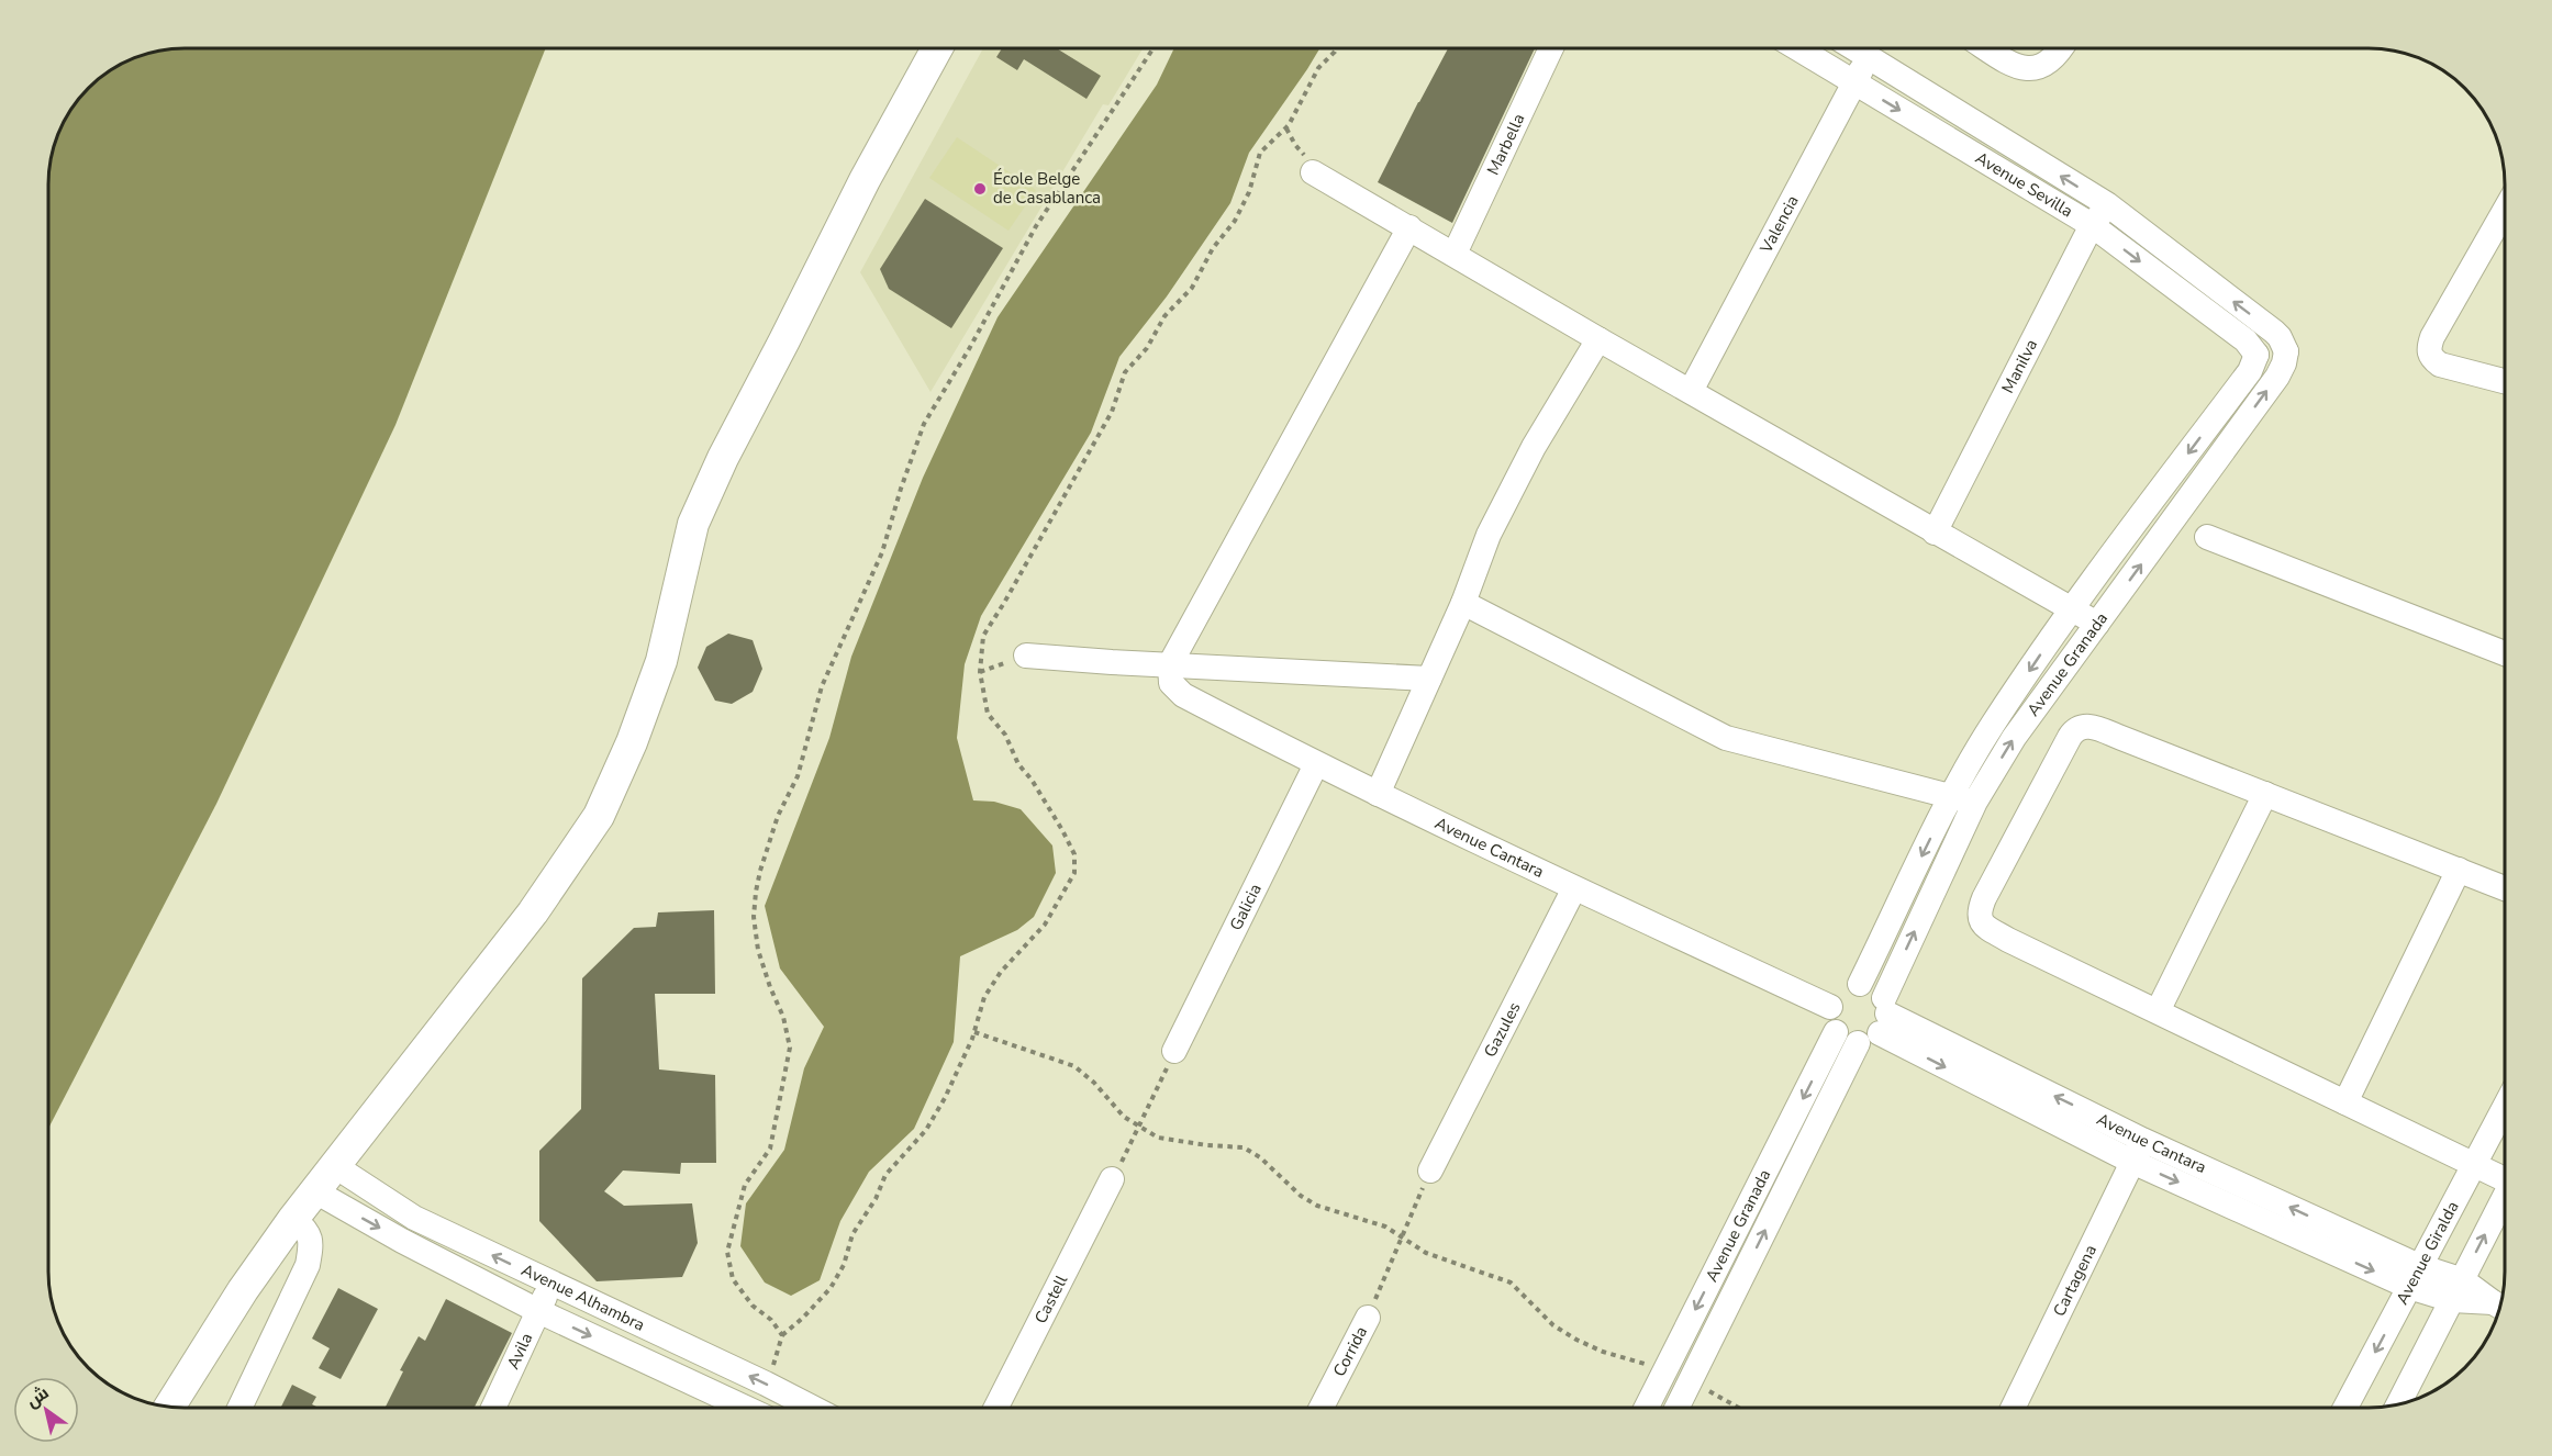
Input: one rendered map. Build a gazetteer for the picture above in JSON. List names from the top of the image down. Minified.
{"streets":{"street":["Marbella","Avenue Sevilla","Valencia","Manilva","Avenue Granada","Avenue Cantara","Galicia","Gazules","Avenue Giralda","Cartagena","Avenue Alhambra","Castell","Corrida","Avila"]},"crossings":[["Avenue Sevilla","Valencia"],["Avenue Sevilla","Manilva"],["Avenue Sevilla","Avenue Granada"],["Avenue Cantara","Galicia"],["Avenue Cantara","Gazules"],["Avenue Alhambra","Avila"]],"places":["École Belge de Casablanca"],"north":"top left"}
